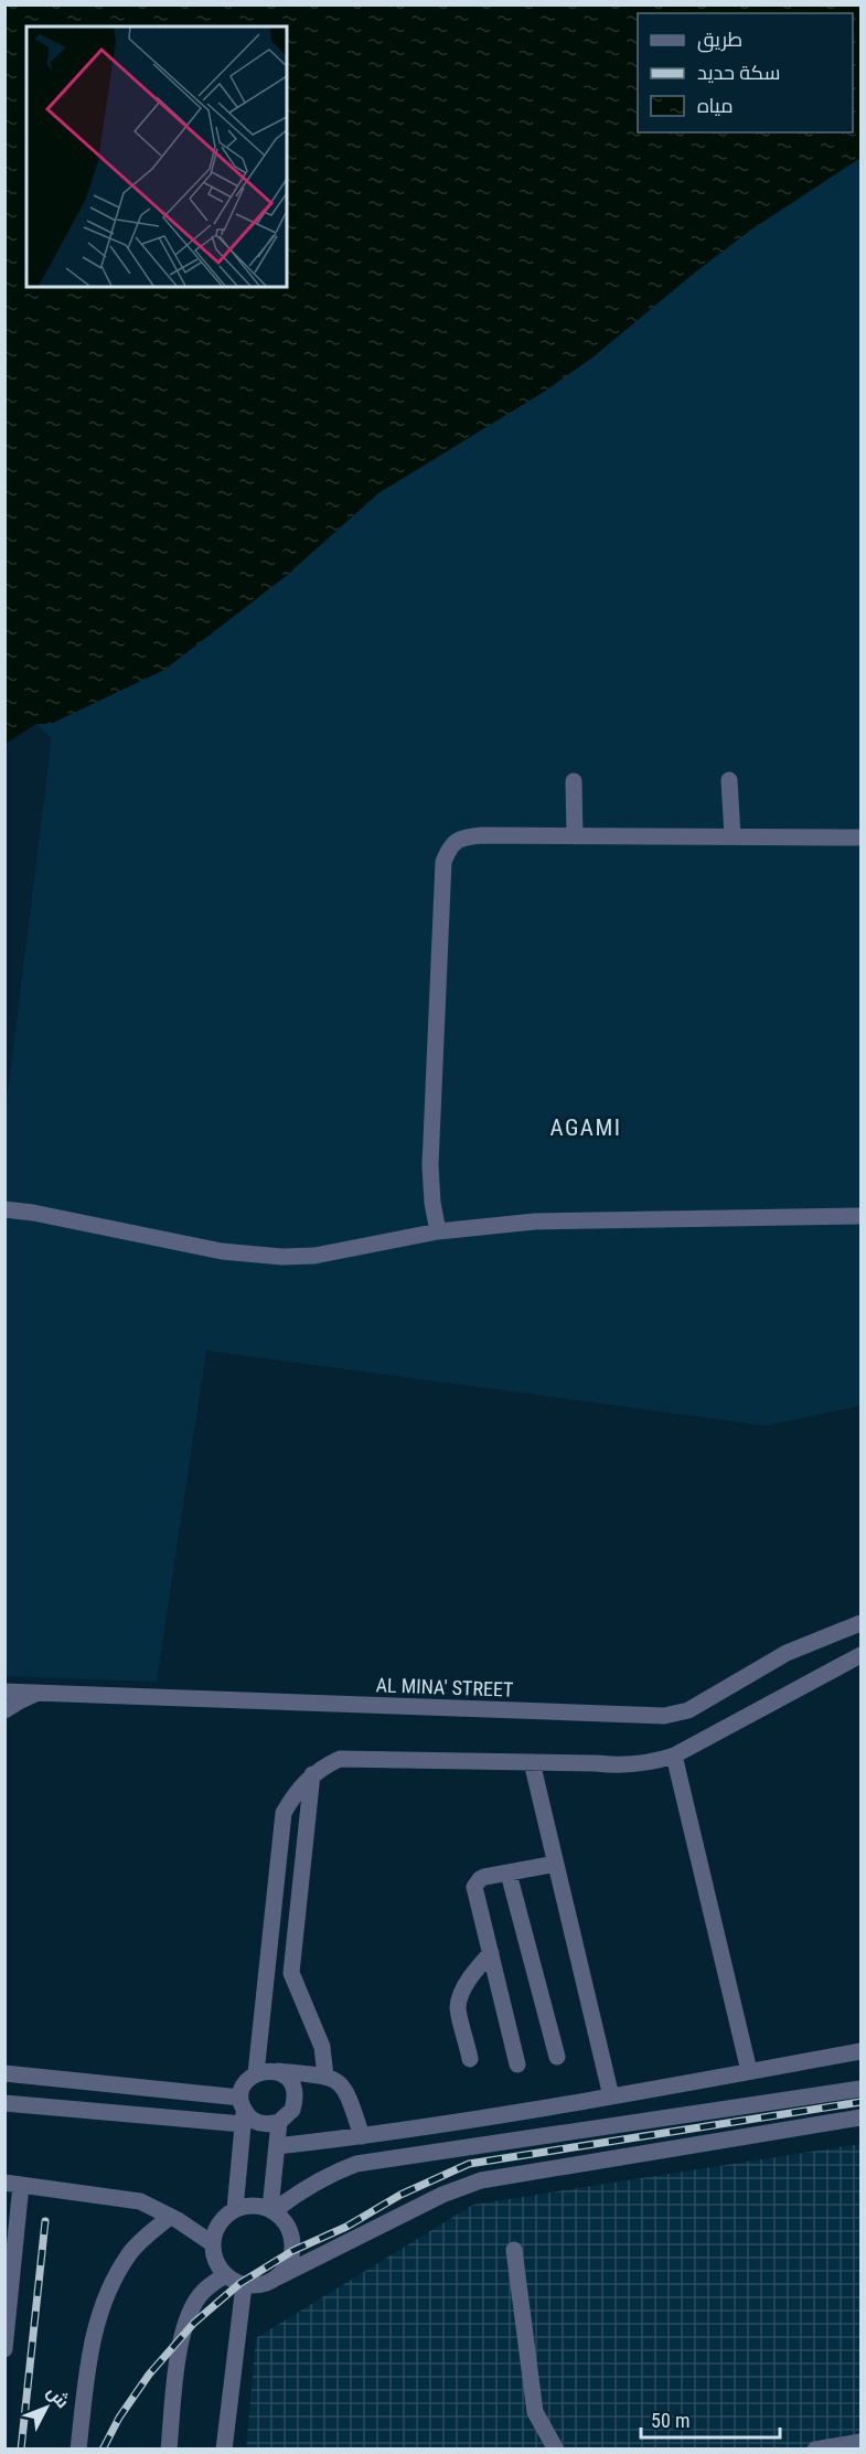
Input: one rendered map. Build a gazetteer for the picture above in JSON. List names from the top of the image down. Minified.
{"streets":{"street":["AL MINA' STREET"]},"districts":["AGAMI"],"legend":["طريق","سكة حديد","مياه"],"scale_bar":"50 m","north":"top right"}
